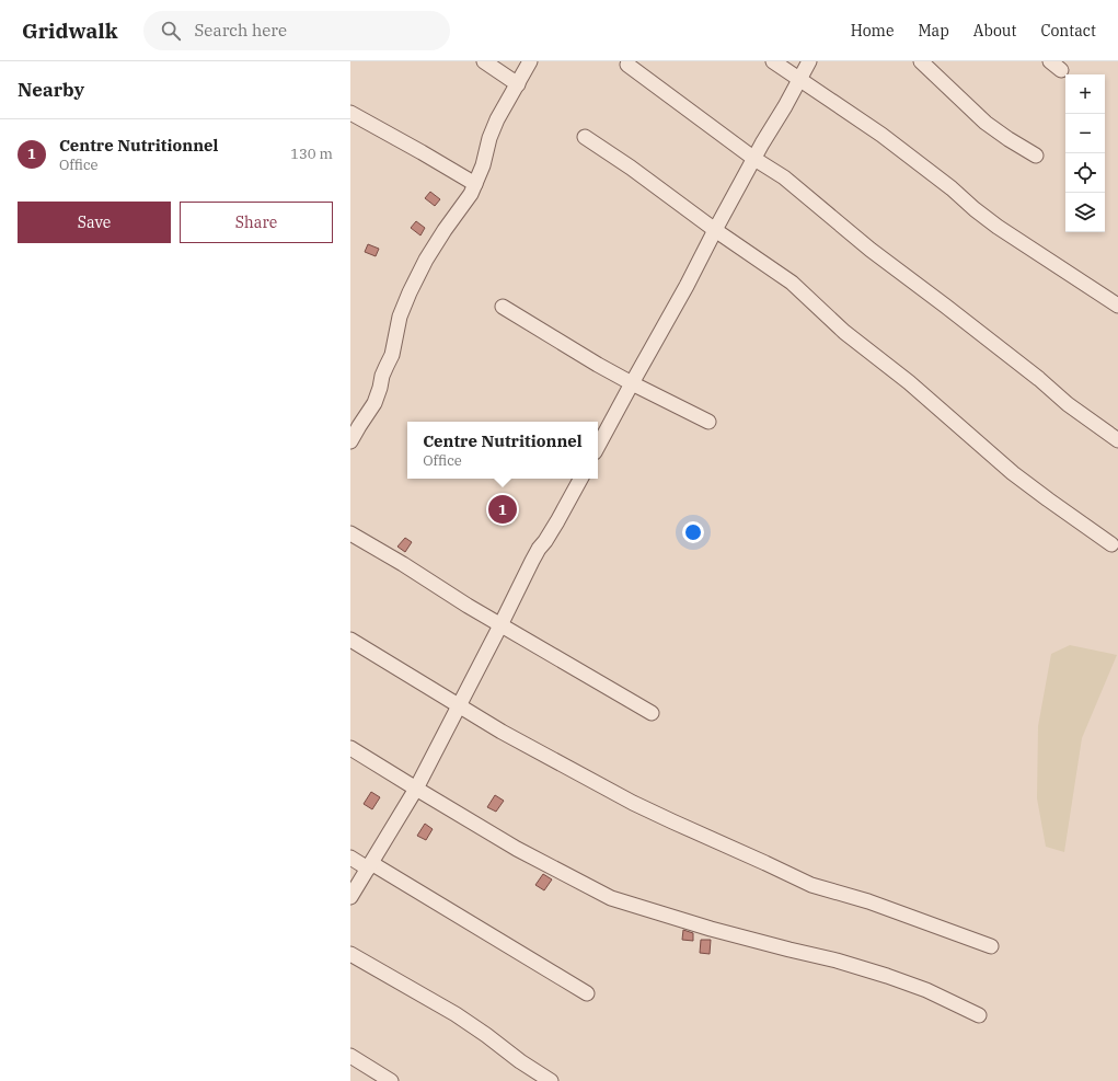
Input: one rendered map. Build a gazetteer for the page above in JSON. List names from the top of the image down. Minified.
{"page":{"header":"Gridwalk","search":"Search here","nav":["Home","Map","About","Contact"],"heading":"Nearby","map_buttons":["+","−"],"list":[{"mark":"1","name":"Centre Nutritionnel","note":"Office","value":"130 m"}],"buttons":["Save","Share"],"popup":["Centre Nutritionnel","Office"],"pins":"1"}}
